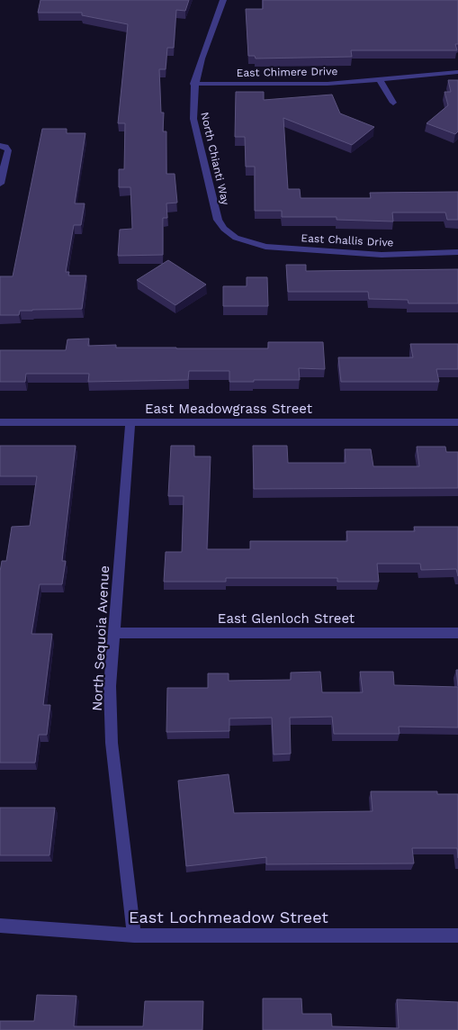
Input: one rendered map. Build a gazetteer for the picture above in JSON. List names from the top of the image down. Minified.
{"streets":{"street":["East Chimere Drive","North Chianti Way","East Challis Drive","East Meadowgrass Street","East Glenloch Street","North Sequoia Avenue","East Lochmeadow Street"]},"crossings":[["East Chimere Drive","North Chianti Way"],["North Chianti Way","East Challis Drive"],["East Meadowgrass Street","North Sequoia Avenue"],["East Glenloch Street","North Sequoia Avenue"],["North Sequoia Avenue","East Lochmeadow Street"]]}
